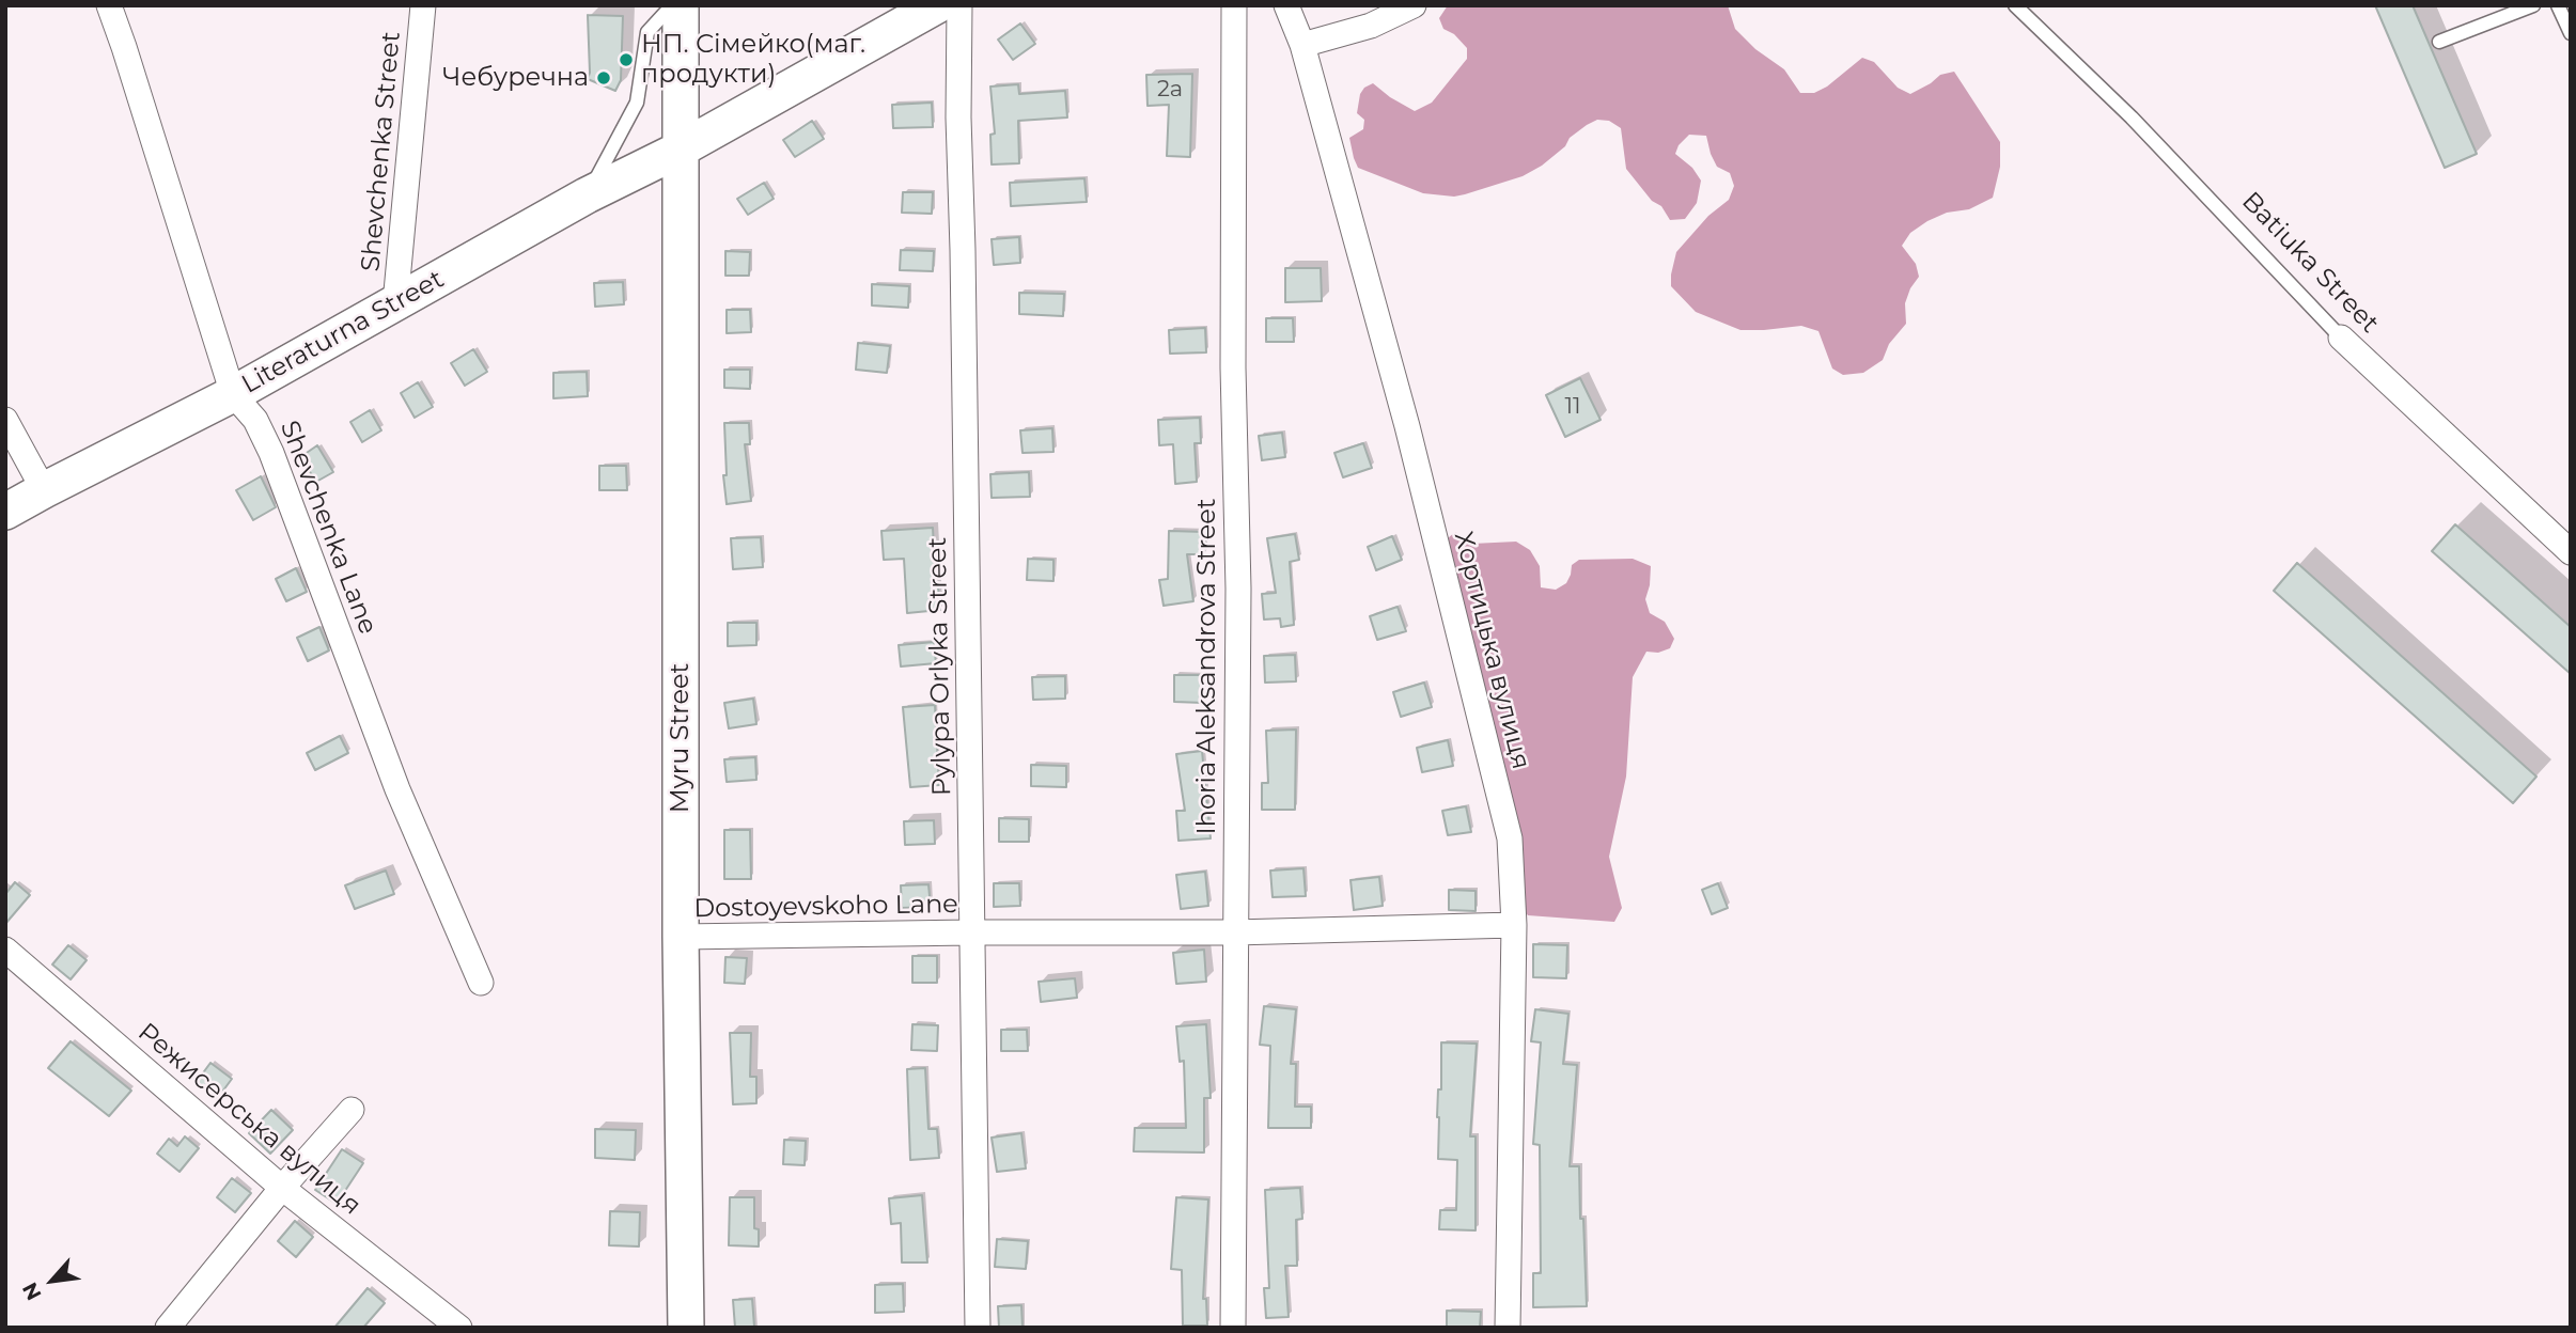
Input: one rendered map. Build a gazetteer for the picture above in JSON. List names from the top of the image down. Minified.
{"streets":{"street":["Shevchenka Street","Batiuka Street","Literaturna Street","Shevchenka Lane","Хортицька вулиця","Pylypa Orlyka Street","Ihoria Aleksandrova Street","Myru Street","Dostoyevskoho Lane","Режисерська вулиця"]},"crossings":[["Shevchenka Street","Literaturna Street"],["Literaturna Street","Shevchenka Lane"],["Literaturna Street","Myru Street"],["Хортицька вулиця","Dostoyevskoho Lane"],["Pylypa Orlyka Street","Dostoyevskoho Lane"],["Ihoria Aleksandrova Street","Dostoyevskoho Lane"],["Myru Street","Dostoyevskoho Lane"]],"places":["НП. Сімейко(маг. продукти)","Чебуречна"],"house_numbers":["2а","11"],"north":"bottom left"}
